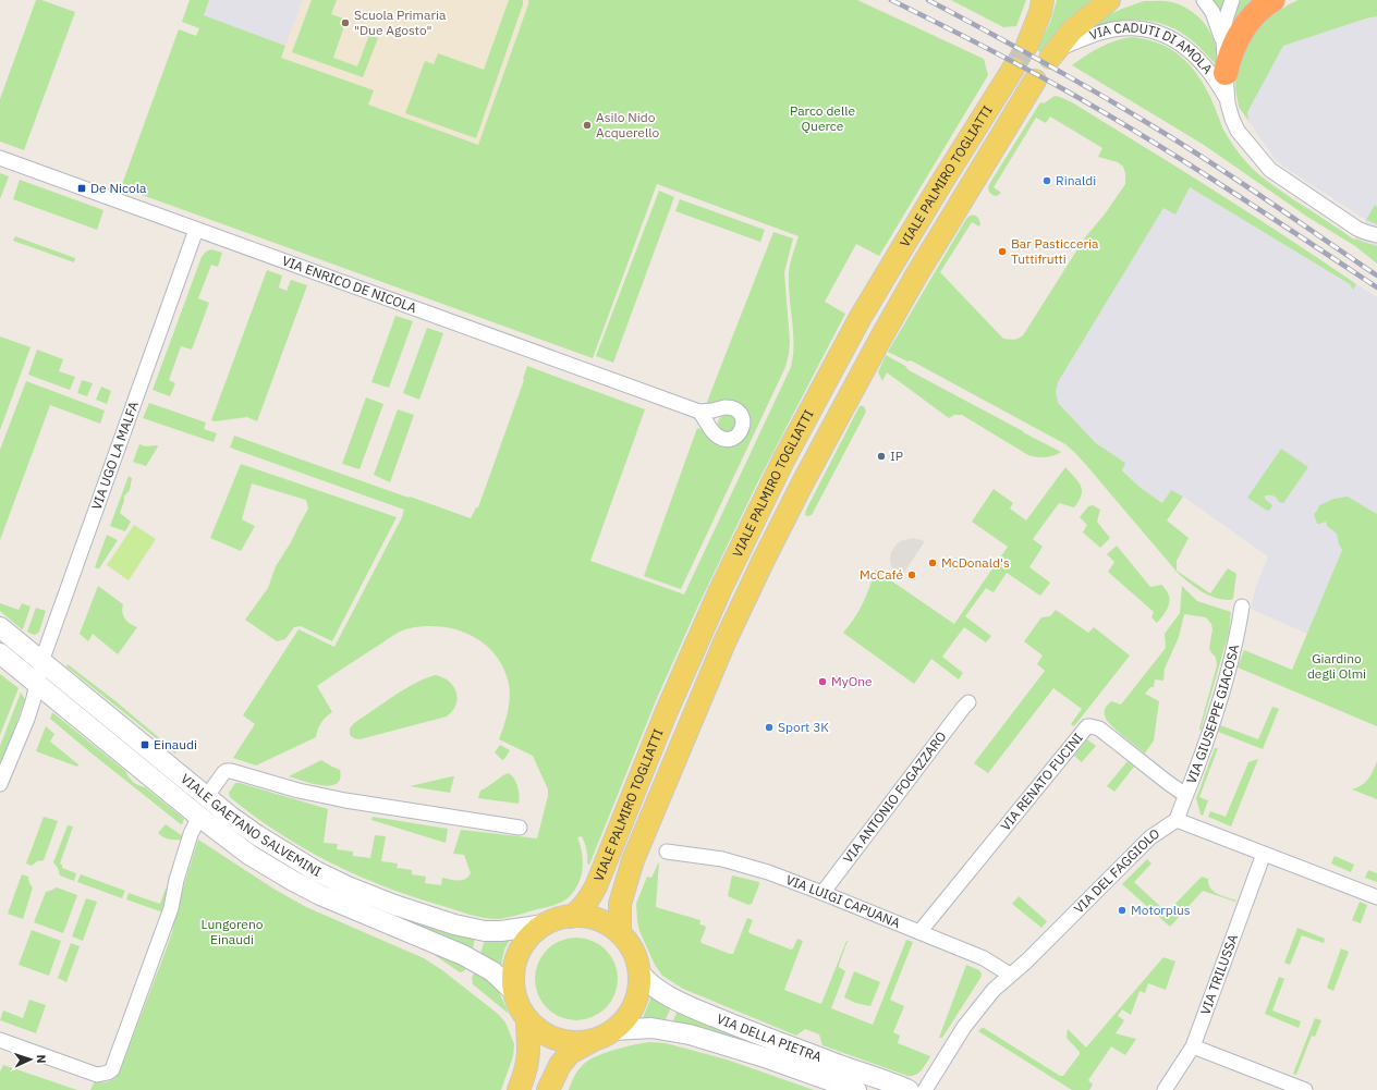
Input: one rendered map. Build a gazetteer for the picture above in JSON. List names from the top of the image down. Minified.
{"streets":{"main road":["VIALE PALMIRO TOGLIATTI","VIALE GAETANO SALVEMINI","VIA DELLA PIETRA"],"street":["VIA CADUTI DI AMOLA","VIA ENRICO DE NICOLA","VIA UGO LA MALFA","VIA GIUSEPPE GIACOSA","VIA RENATO FUCINI","VIA ANTONIO FOGAZZARO","VIA DEL FAGGIOLO","VIA LUIGI CAPUANA","VIA TRILUSSA"]},"crossings":[["VIALE PALMIRO TOGLIATTI","VIALE GAETANO SALVEMINI"],["VIALE PALMIRO TOGLIATTI","VIA DELLA PIETRA"],["VIA ENRICO DE NICOLA","VIA UGO LA MALFA"],["VIA UGO LA MALFA","VIALE GAETANO SALVEMINI"],["VIA GIUSEPPE GIACOSA","VIA RENATO FUCINI"],["VIA GIUSEPPE GIACOSA","VIA DEL FAGGIOLO"],["VIA RENATO FUCINI","VIA LUIGI CAPUANA"],["VIA ANTONIO FOGAZZARO","VIA LUIGI CAPUANA"],["VIALE GAETANO SALVEMINI","VIA DELLA PIETRA"],["VIA DEL FAGGIOLO","VIA LUIGI CAPUANA"]],"parks":["Parco delle Querce","Giardino degli Olmi","Lungoreno Einaudi"],"places":{"other":["Scuola Primaria \"Due Agosto\"","Asilo Nido Acquerello","Rinaldi","Bar Pasticceria Tuttifrutti","IP","McDonald's","McCafé","MyOne","Sport 3K","Motorplus"],"transit":["De Nicola","Einaudi"]},"north":"right"}
